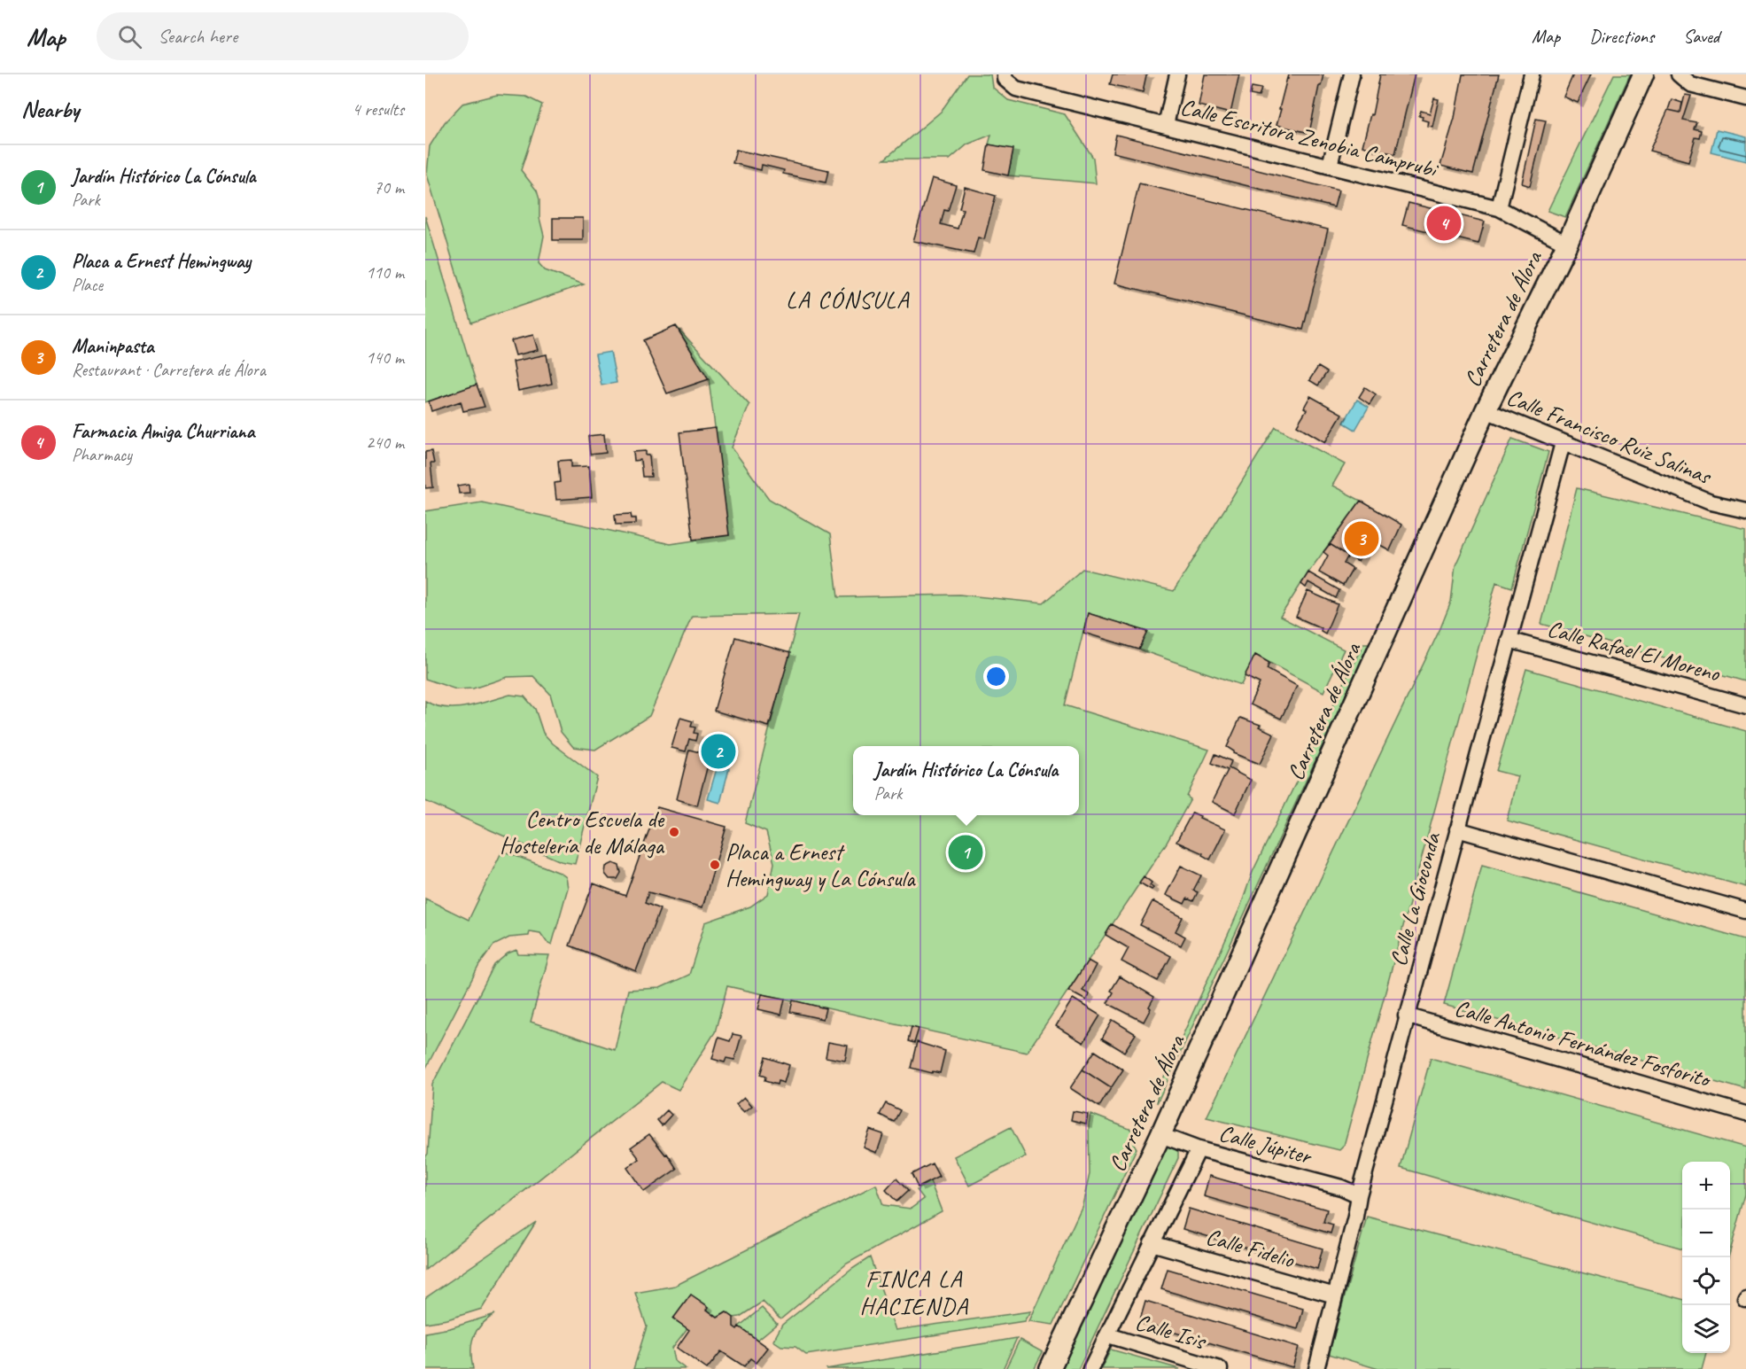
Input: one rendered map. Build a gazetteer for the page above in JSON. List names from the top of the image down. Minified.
{"streets":{"main road":["Carretera de Álora"],"street":["Calle Escritora Zenobia Camprubi","Calle Francisco Ruiz Salinas","Calle Rafael El Moreno","Calle La Gioconda","Calle Antonio Fernández Fosforito","Calle Júpiter","Calle Fidelio","Calle Isis"]},"crossings":[["Calle Escritora Zenobia Camprubi","Carretera de Álora"],["Carretera de Álora","Calle Francisco Ruiz Salinas"],["Carretera de Álora","Calle Júpiter"],["Calle Francisco Ruiz Salinas","Calle La Gioconda"],["Calle Rafael El Moreno","Calle La Gioconda"],["Calle La Gioconda","Calle Antonio Fernández Fosforito"],["Calle La Gioconda","Calle Júpiter"],["Calle La Gioconda","Calle Fidelio"]],"districts":["LA CÓNSULA","FINCA LA HACIENDA"],"places":["Centro Escuela de Hostelería de Málaga","Placa a Ernest Hemingway y La Cónsula"],"page":{"header":"Map","search":"Search here","nav":["Map","Directions","Saved"],"heading":["Nearby","4 results"],"list":[{"mark":"1","name":"Jardín Histórico La Cónsula","note":"Park","value":"70 m"},{"mark":"2","name":"Placa a Ernest Hemingway","note":"Place","value":"110 m"},{"mark":"3","name":"Maninpasta","note":"Restaurant · Carretera de Álora","value":"140 m"},{"mark":"4","name":"Farmacia Amiga Churriana","note":"Pharmacy","value":"240 m"}],"pins":["4","3","2","1"],"popup":["Jardín Histórico La Cónsula","Park"],"map_buttons":["+","−"]}}
